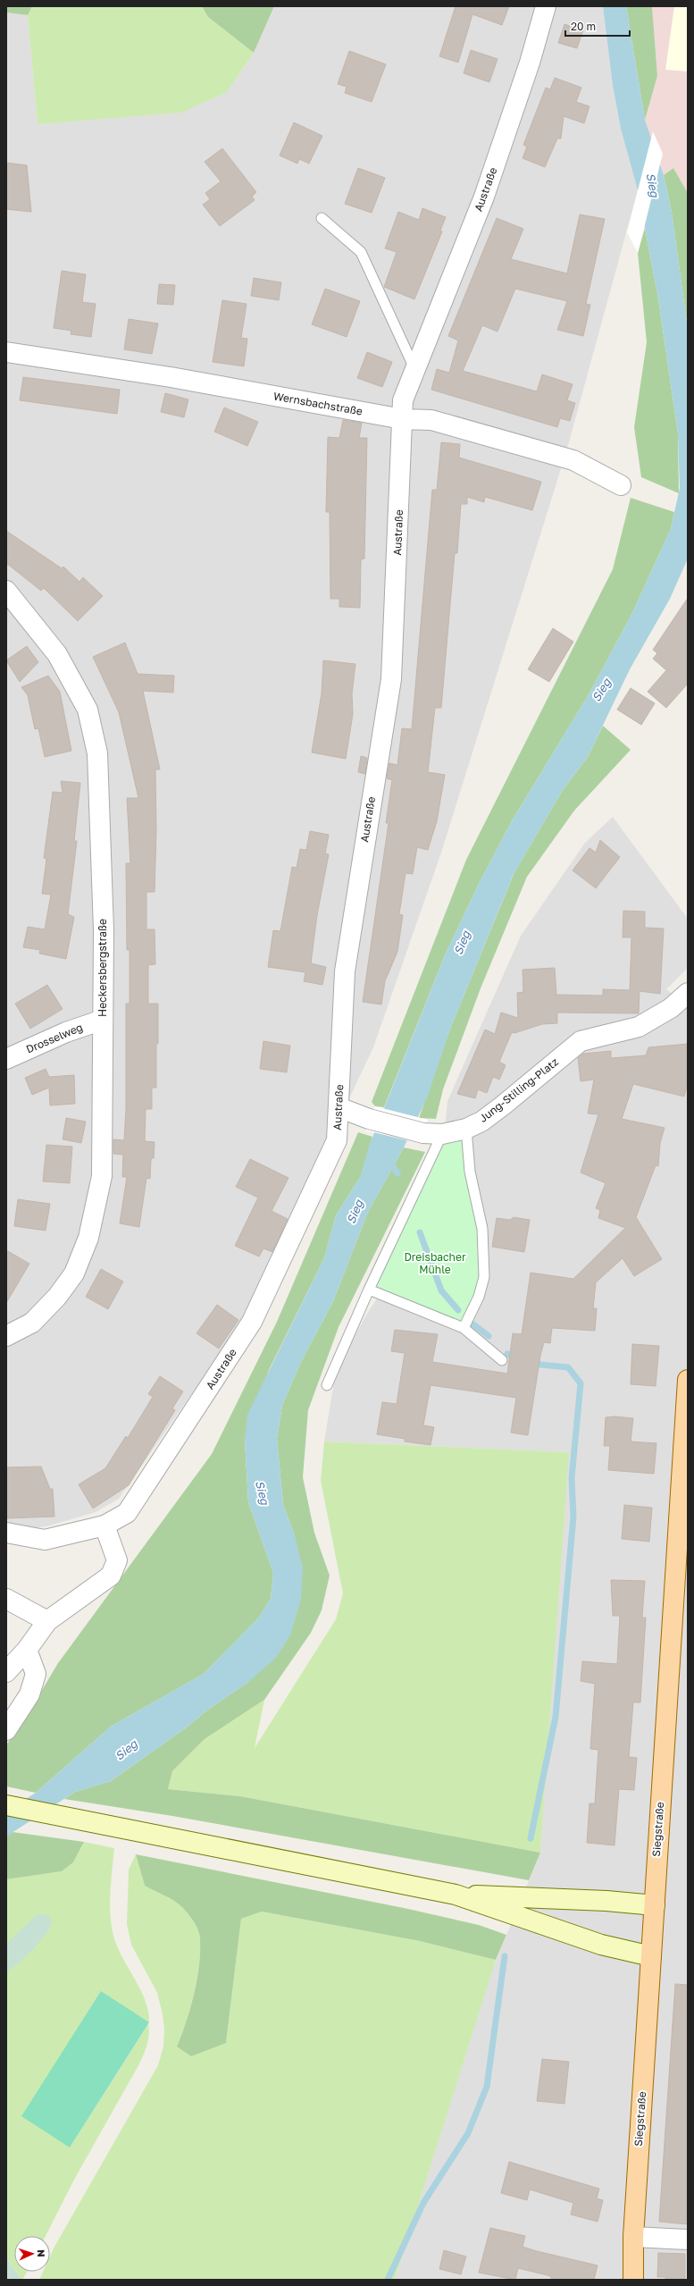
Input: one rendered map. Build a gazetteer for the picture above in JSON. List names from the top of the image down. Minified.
{"streets":{"main road":["Siegstraße"],"street":["Austraße","Wernsbachstraße","Heckersbergstraße","Drosselweg","Jung-Stilling-Platz"]},"crossings":[["Austraße","Wernsbachstraße"],["Austraße","Jung-Stilling-Platz"],["Heckersbergstraße","Drosselweg"]],"water":["Sieg"],"parks":["Dreisbacher Mühle"],"scale_bar":"20 m","north":"right"}
